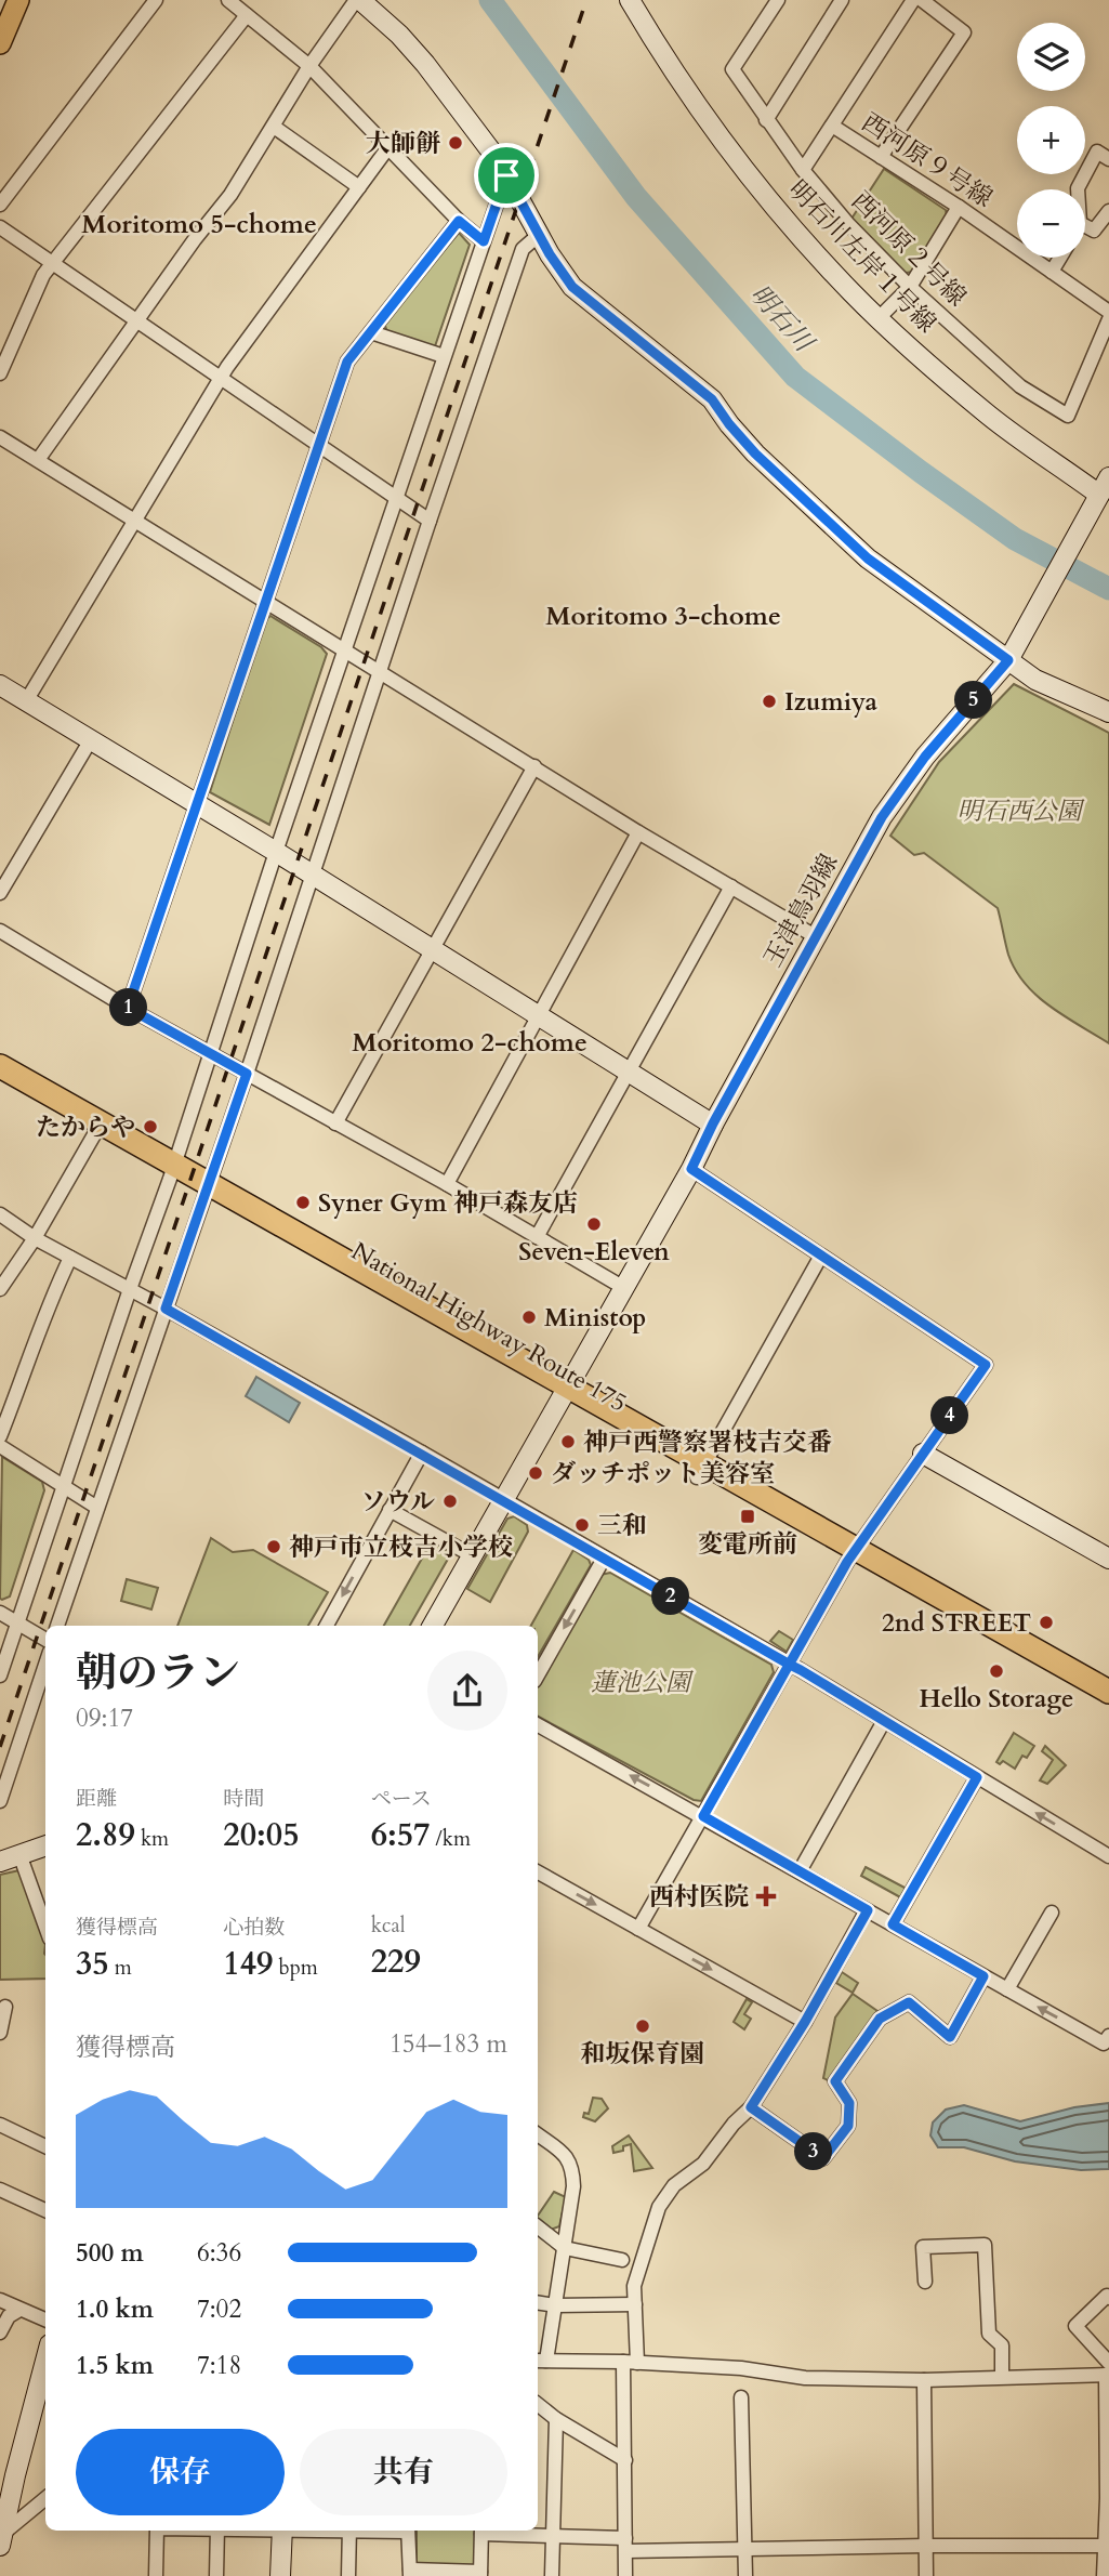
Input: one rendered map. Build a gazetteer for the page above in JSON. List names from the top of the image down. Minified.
{"streets":{"highway":["National Highway Route 175"],"street":["西河原９号線","西河原２号線","明石川左岸１号線","玉津鳥羽線"]},"crossings":[["明石川左岸１号線","玉津鳥羽線"],["玉津鳥羽線","National Highway Route 175"]],"districts":["Moritomo 5-chome","Moritomo 3-chome","Moritomo 2-chome"],"water":["明石川"],"parks":["明石西公園","蓮池公園"],"places":{"other":["大師餅","Izumiya","たからや","Syner Gym 神戸森友店","Seven-Eleven","Ministop","神戸西警察署枝吉交番","ダッチポット美容室","ソウル","三和","神戸市立枝吉小学校","2nd STREET","Hello Storage","和坂保育園"],"transit":["変電所前"],"health":["西村医院"]},"page":{"map_buttons":["+","−"],"pins":["5","1","4","2","3"],"heading":["朝のラン","09:17"],"stats":[["距離","2.89 km"],["時間","20:05"],["ペース","6:57 /km"],["獲得標高","35 m"],["心拍数","149 bpm"],["kcal","229"]],"chart":["獲得標高","154–183 m"],"list":[{"name":"500 m","note":"6:36"},{"name":"1.0 km","note":"7:02"},{"name":"1.5 km","note":"7:18"}],"buttons":["保存","共有"]}}
